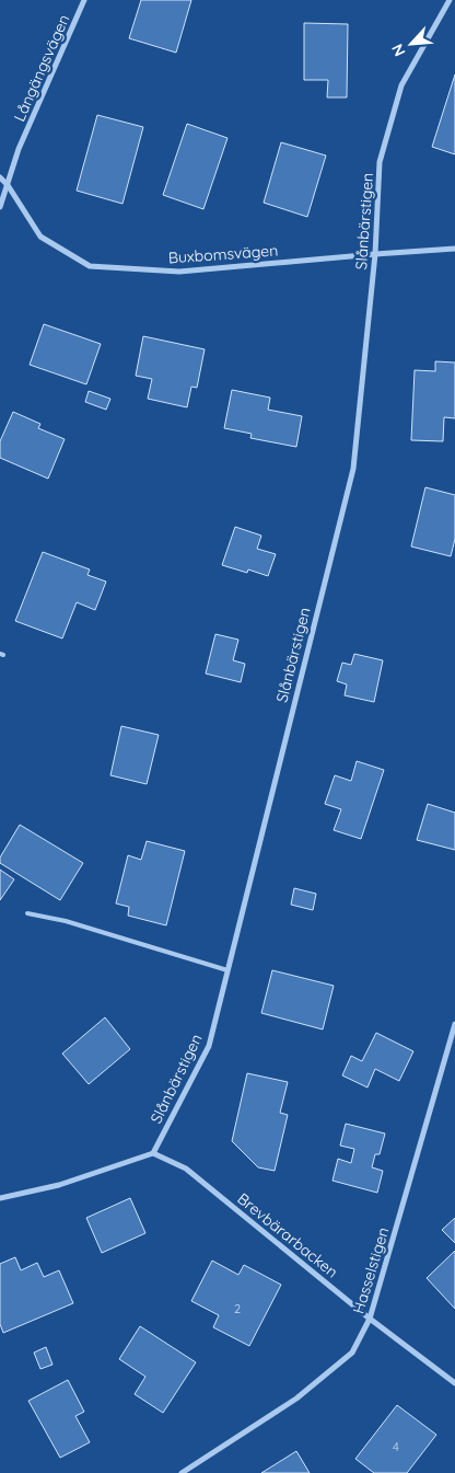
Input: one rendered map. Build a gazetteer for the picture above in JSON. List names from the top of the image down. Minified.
{"streets":{"street":["Långängsvägen","Slånbärstigen","Buxbomsvägen","Brevbärarbacken","Hasselstigen"]},"crossings":[["Långängsvägen","Buxbomsvägen"],["Slånbärstigen","Buxbomsvägen"],["Slånbärstigen","Brevbärarbacken"],["Brevbärarbacken","Hasselstigen"]],"house_numbers":["2","4"],"north":"bottom left"}
